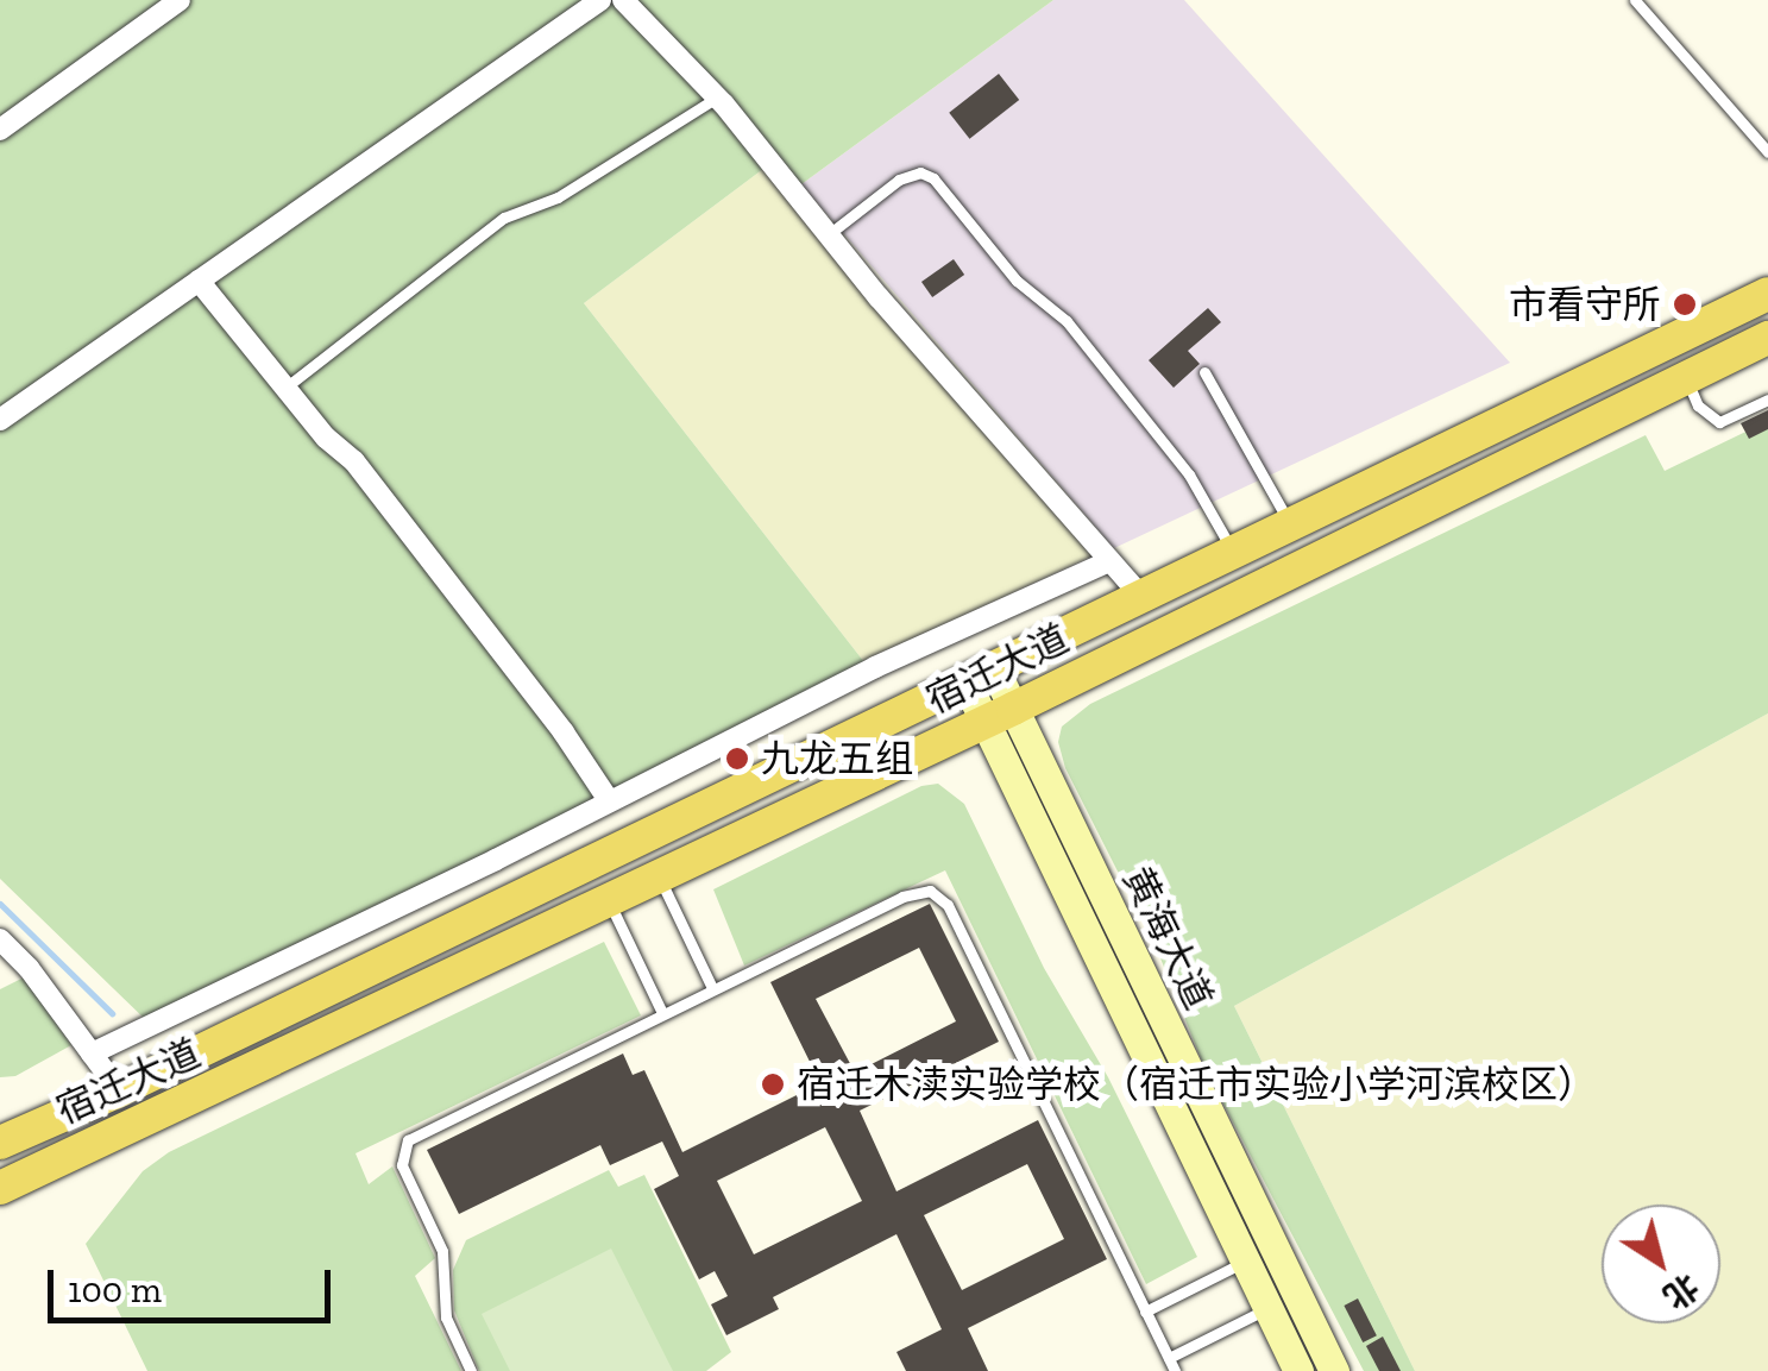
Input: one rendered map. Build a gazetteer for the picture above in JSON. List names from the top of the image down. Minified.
{"streets":{"main road":["宿迁大道","黄海大道"]},"crossings":[["宿迁大道","黄海大道"]],"places":["市看守所","九龙五组","宿迁木渎实验学校（宿迁市实验小学河滨校区）"],"scale_bar":"100 m","north":"bottom right"}
